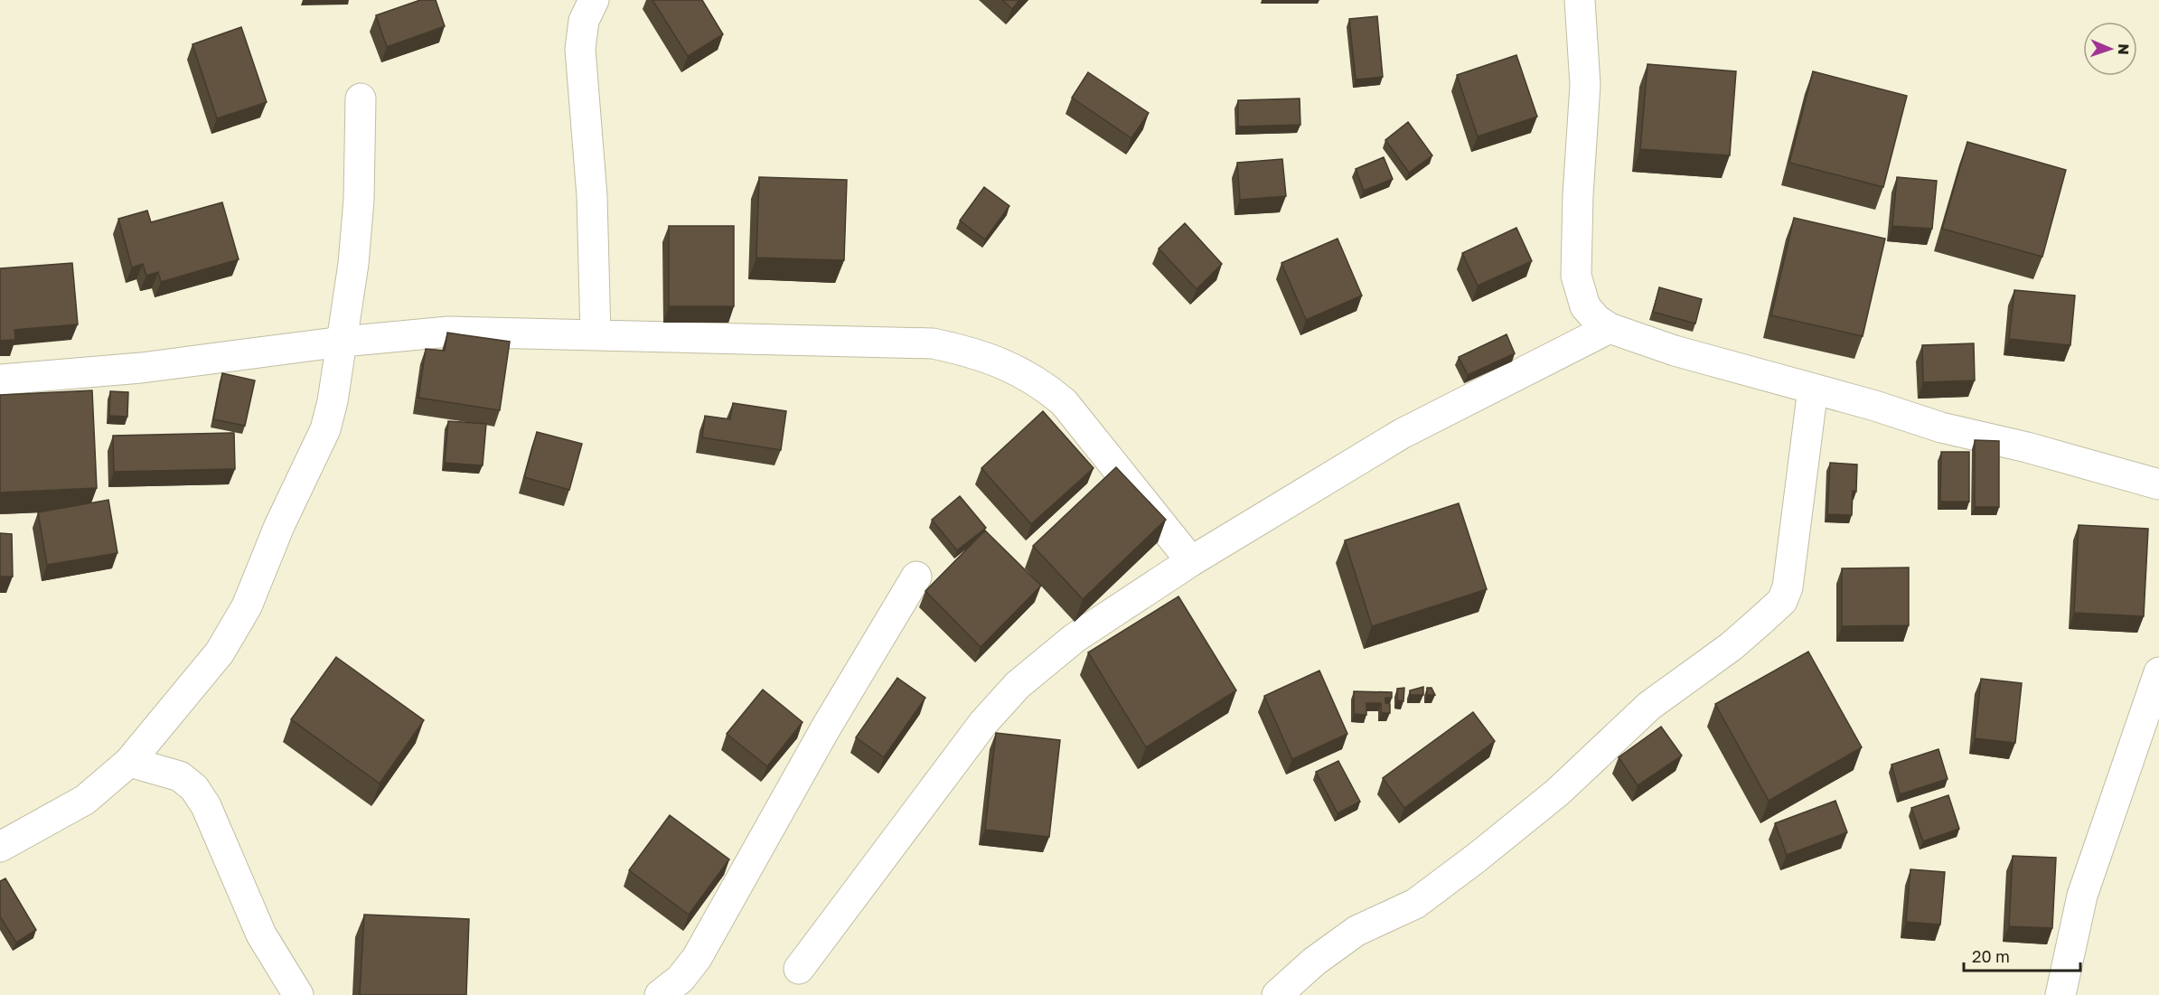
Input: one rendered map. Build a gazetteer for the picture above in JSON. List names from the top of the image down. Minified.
{"scale_bar":"20 m","north":"right"}
